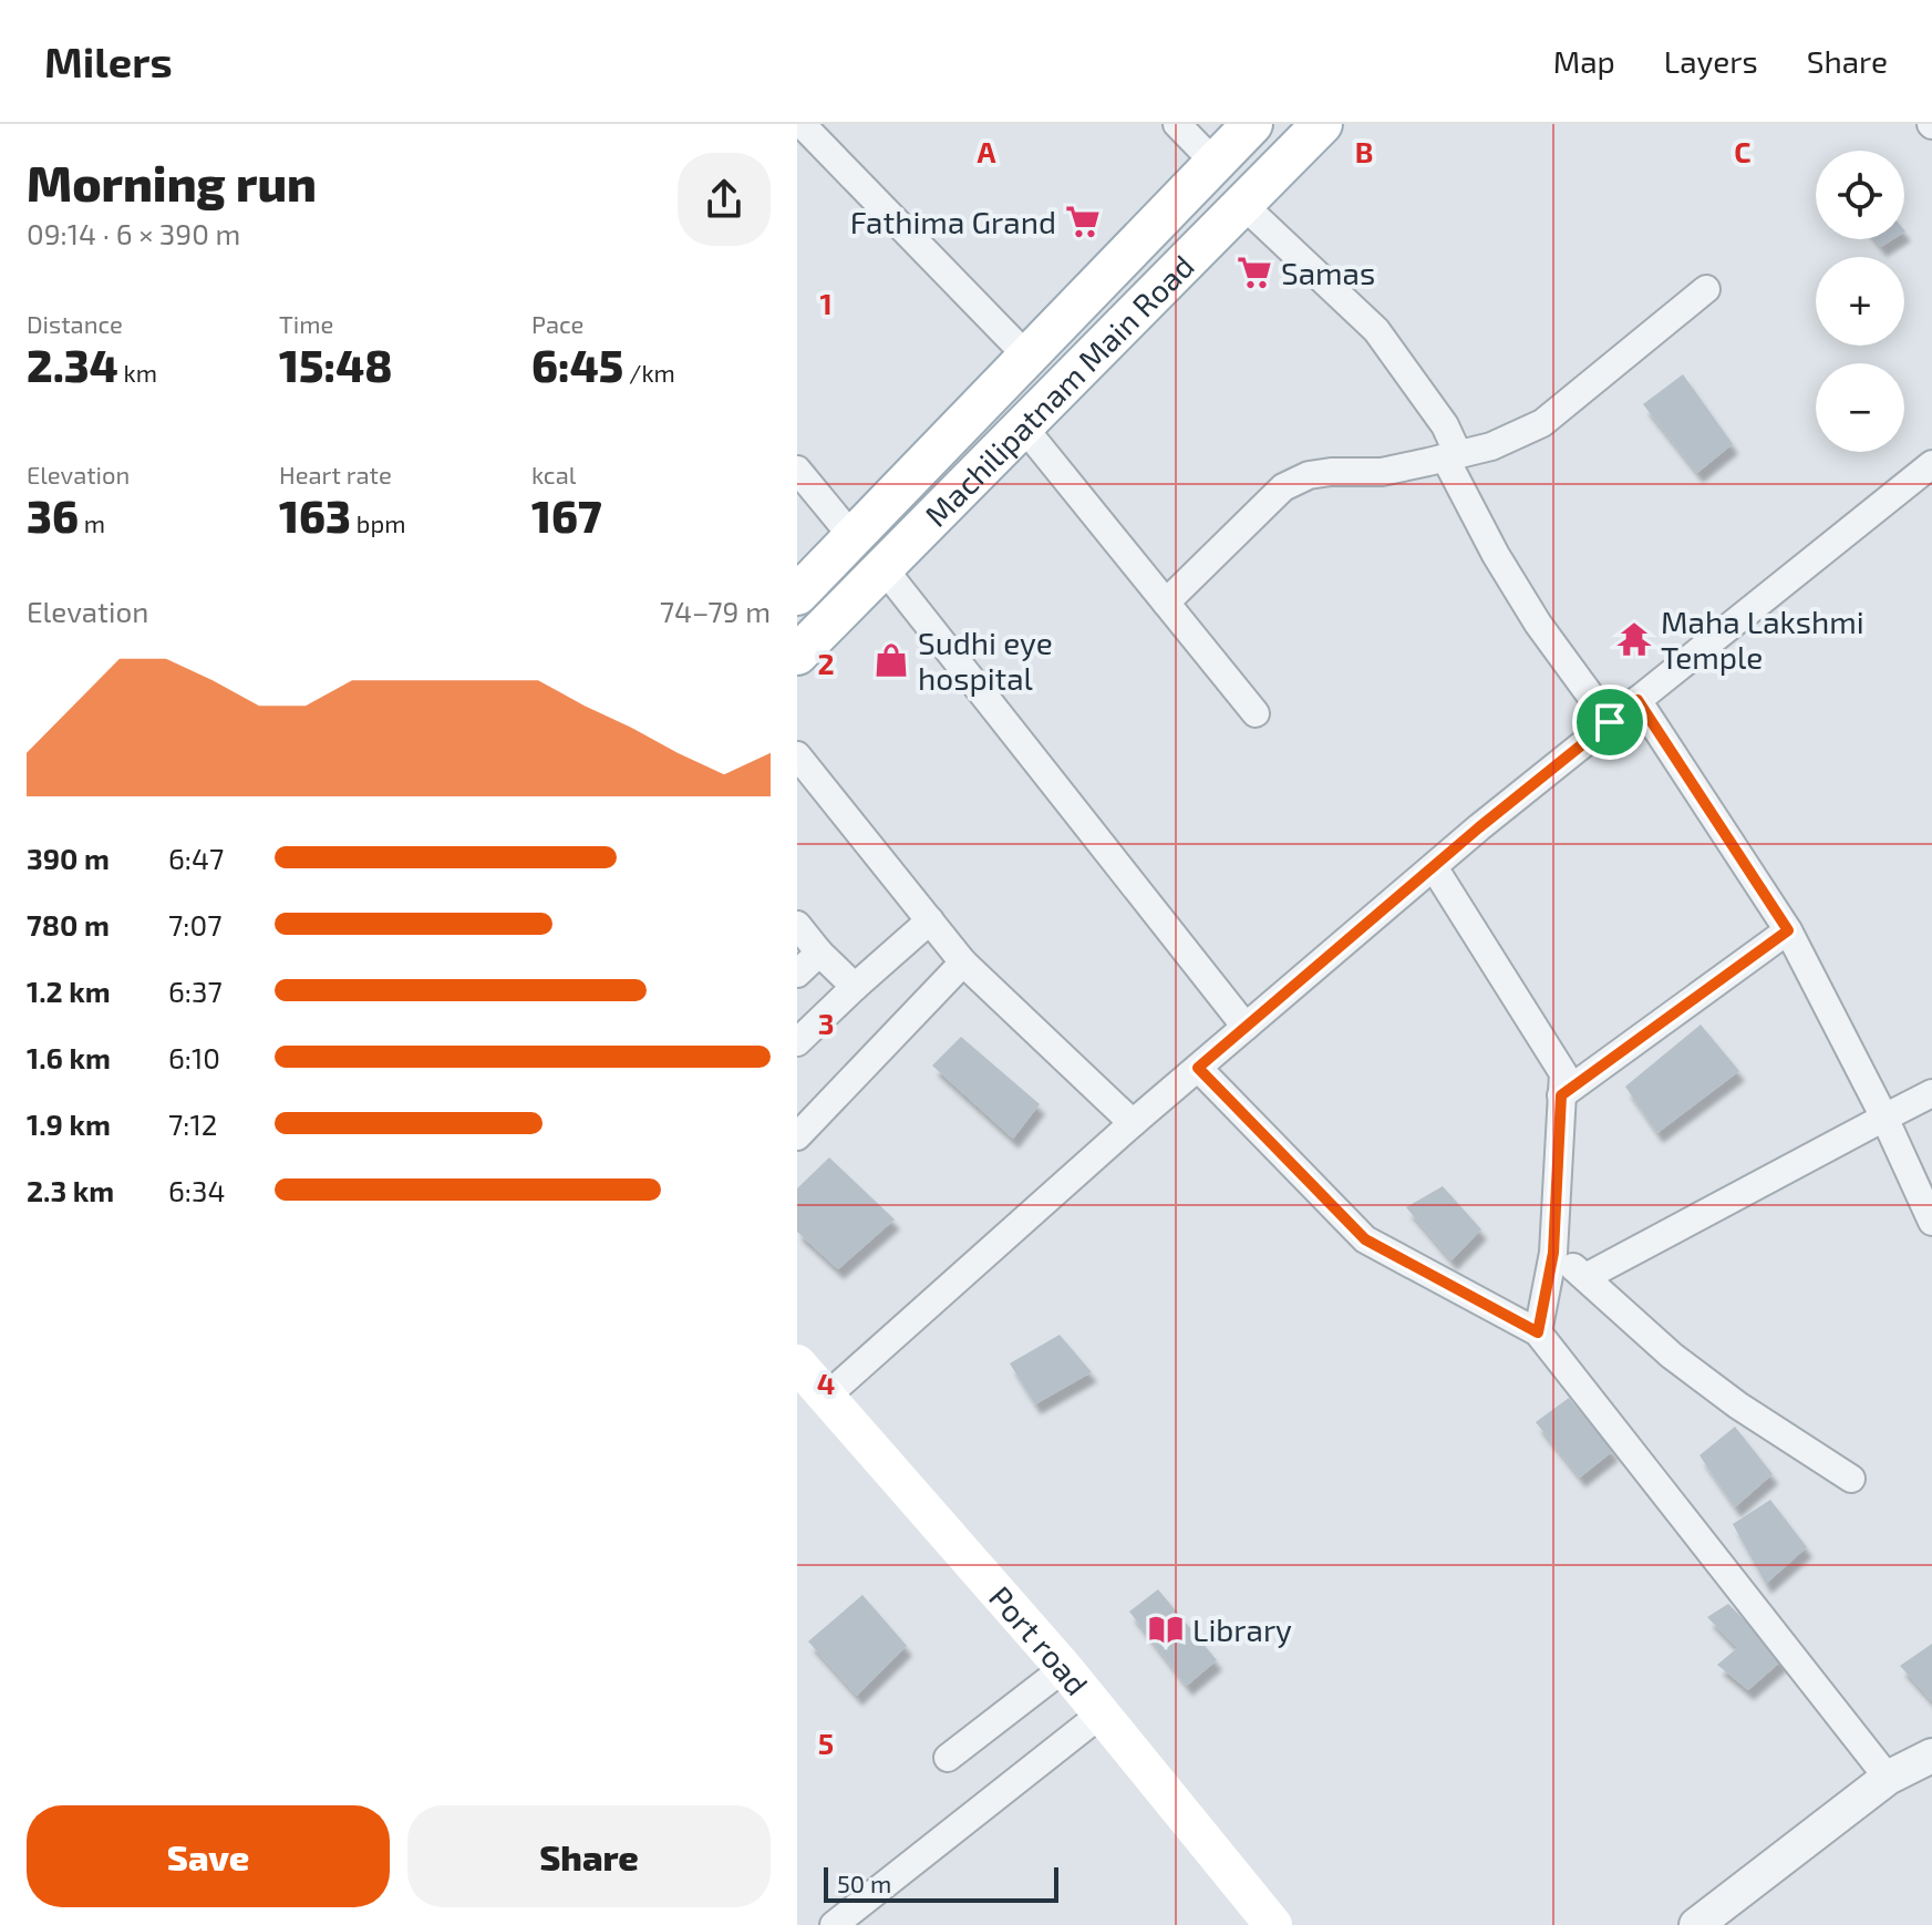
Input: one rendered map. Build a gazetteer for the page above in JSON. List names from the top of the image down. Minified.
{"streets":{"main road":["Machilipatnam Main Road","Port road"]},"places":{"supermarket":["Fathima Grand","Samas"],"temple":["Maha Lakshmi Temple"],"shop":["Sudhi eye hospital"],"library":["Library"]},"scale_bar":"50 m","page":{"header":"Milers","nav":["Map","Layers","Share"],"heading":["Morning run","09:14 · 6 × 390 m"],"map_buttons":["+","−"],"stats":[["Distance","2.34 km"],["Time","15:48"],["Pace","6:45 /km"],["Elevation","36 m"],["Heart rate","163 bpm"],["kcal","167"]],"chart":["Elevation","74–79 m"],"list":[{"name":"390 m","note":"6:47"},{"name":"780 m","note":"7:07"},{"name":"1.2 km","note":"6:37"},{"name":"1.6 km","note":"6:10"},{"name":"1.9 km","note":"7:12"},{"name":"2.3 km","note":"6:34"}],"buttons":["Save","Share"],"scale":"50 m"},"grid":{"columns":["A","B","C"],"rows":["1","2","3","4","5"]}}
